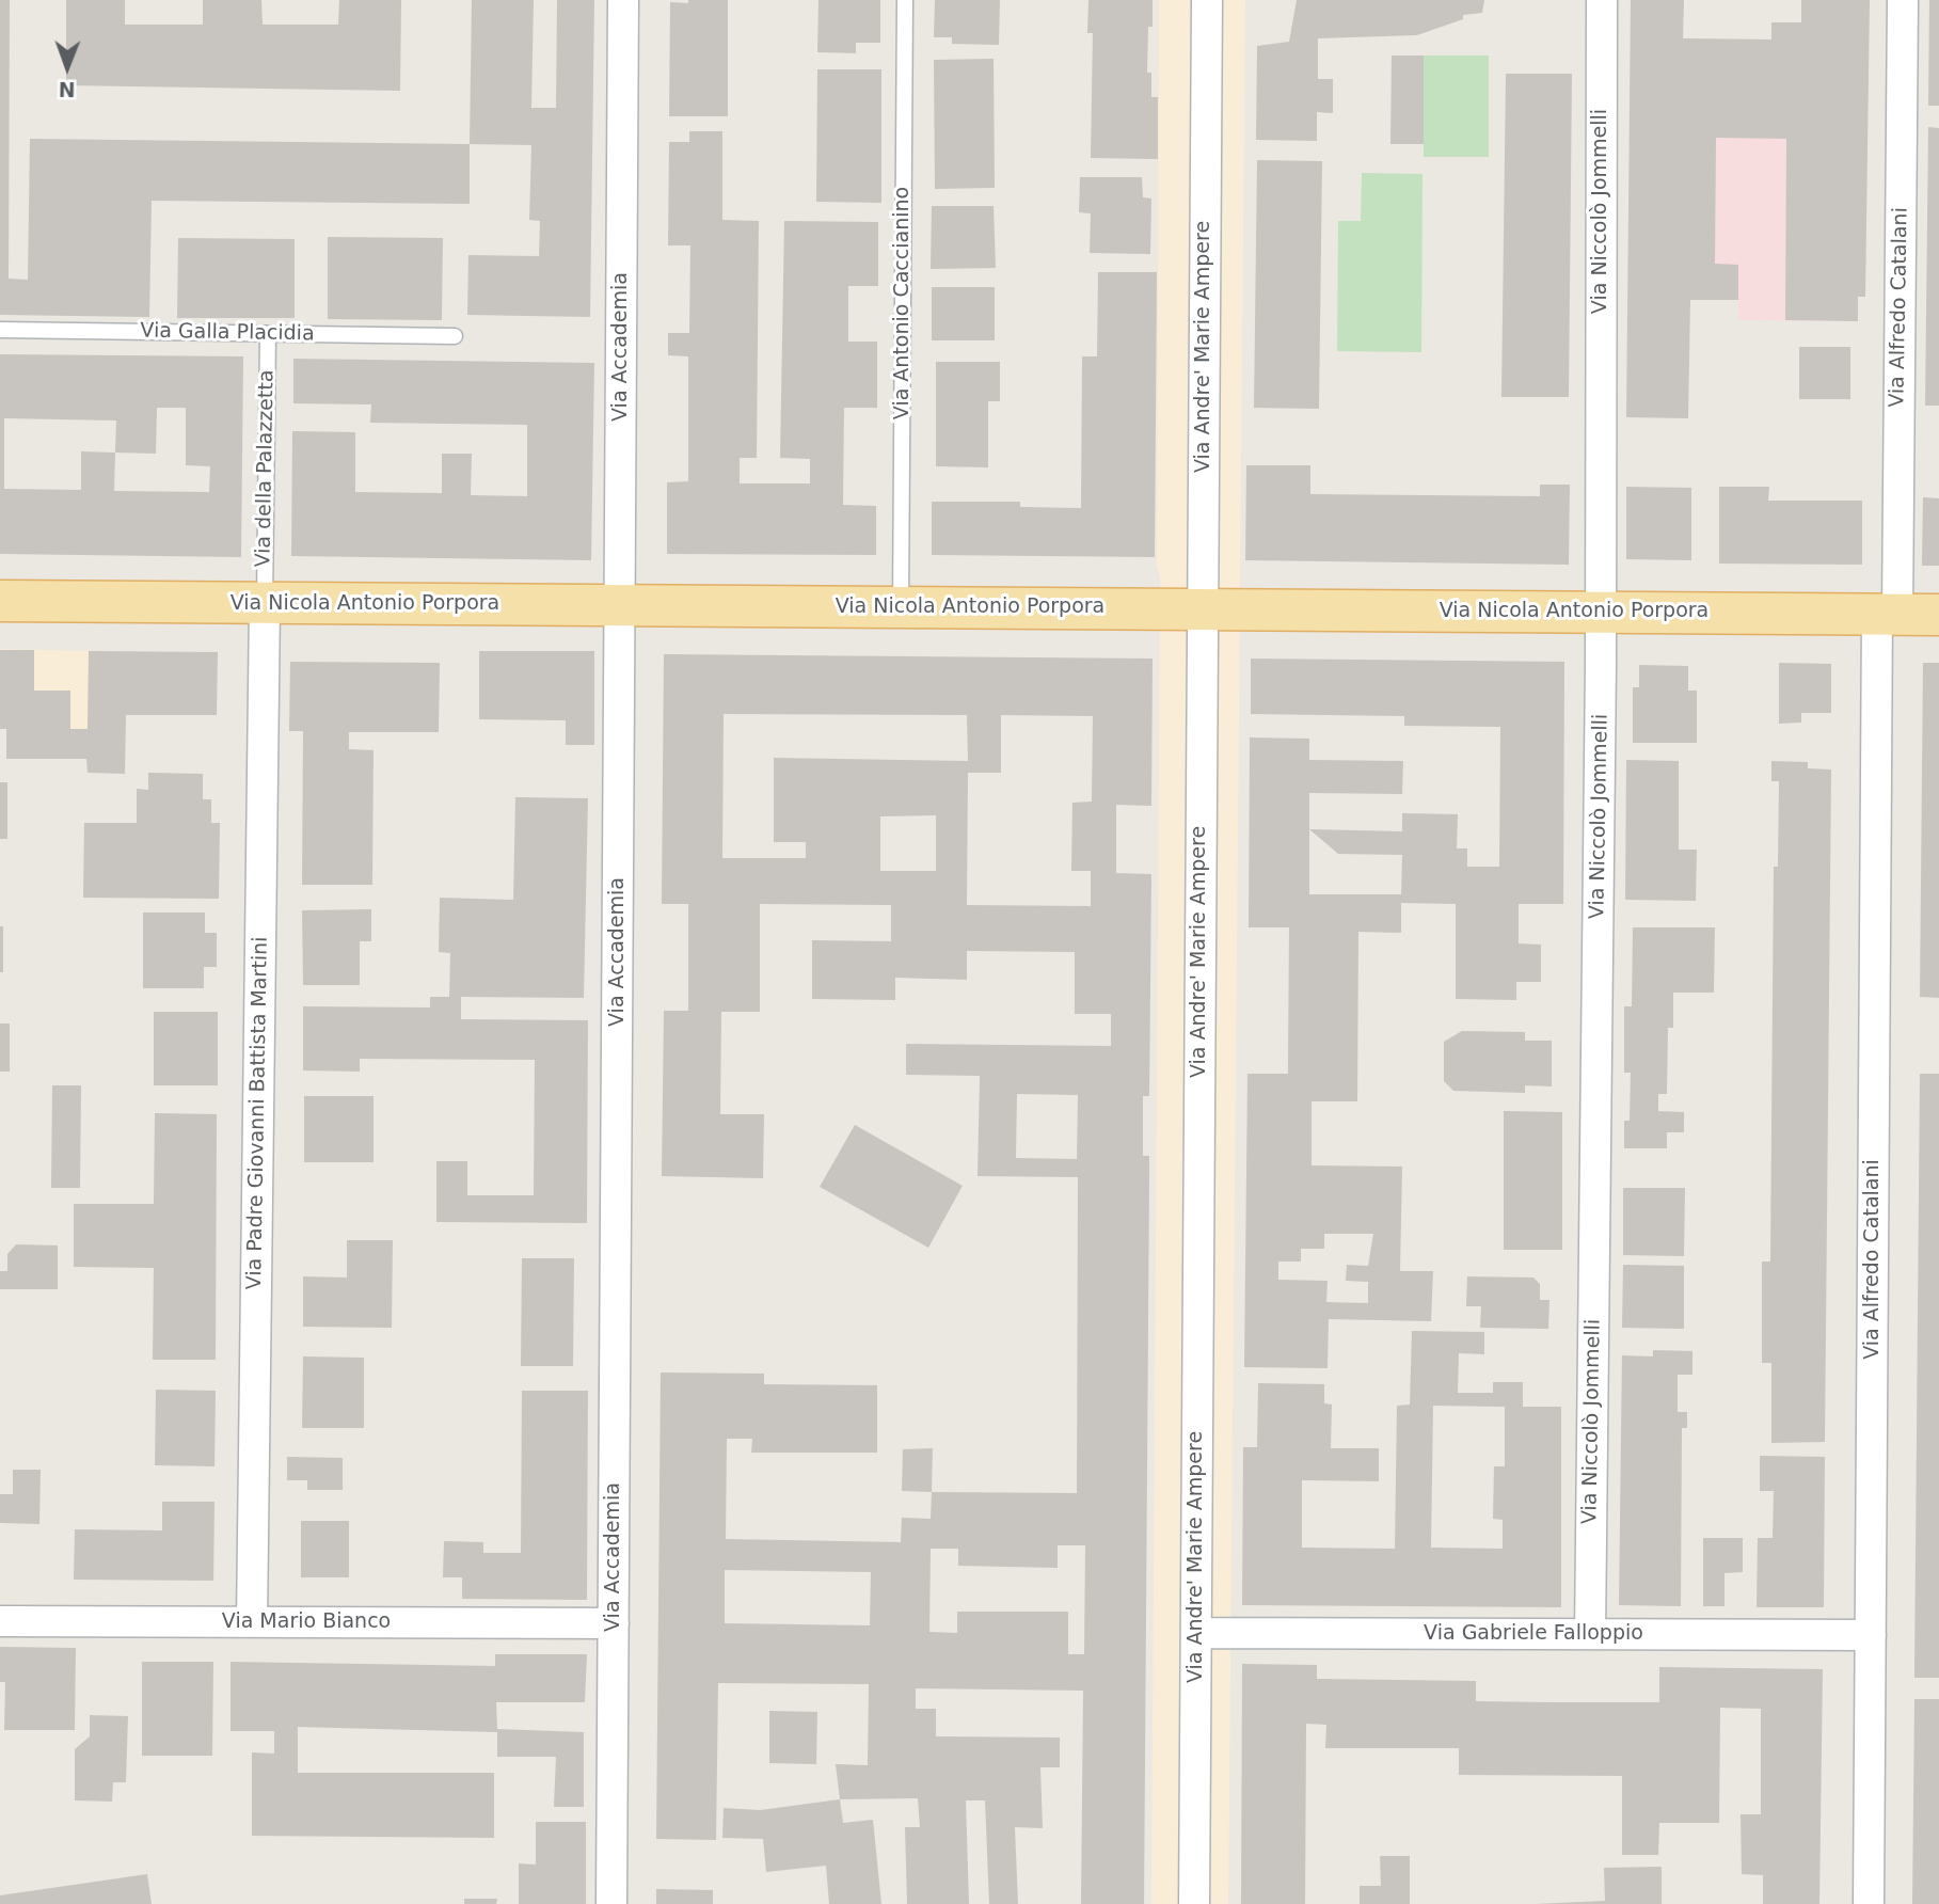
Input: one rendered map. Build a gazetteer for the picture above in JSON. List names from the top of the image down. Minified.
{"streets":{"main road":["Via Nicola Antonio Porpora"],"street":["Via Niccolò Jommelli","Via Alfredo Catalani","Via Accademia","Via Andre' Marie Ampere","Via Padre Giovanni Battista Martini","Via Mario Bianco","Via Gabriele Falloppio"],"lane":["Via Antonio Caccianino","Via Galla Placidia","Via della Palazzetta"]},"crossings":[["Via Niccolò Jommelli","Via Nicola Antonio Porpora"],["Via Niccolò Jommelli","Via Gabriele Falloppio"],["Via Antonio Caccianino","Via Nicola Antonio Porpora"],["Via Alfredo Catalani","Via Nicola Antonio Porpora"],["Via Alfredo Catalani","Via Gabriele Falloppio"],["Via Galla Placidia","Via della Palazzetta"],["Via Accademia","Via Nicola Antonio Porpora"],["Via Accademia","Via Mario Bianco"],["Via Andre' Marie Ampere","Via Nicola Antonio Porpora"],["Via Andre' Marie Ampere","Via Gabriele Falloppio"],["Via della Palazzetta","Via Nicola Antonio Porpora"],["Via della Palazzetta","Via Padre Giovanni Battista Martini"],["Via Nicola Antonio Porpora","Via Padre Giovanni Battista Martini"],["Via Padre Giovanni Battista Martini","Via Mario Bianco"]],"north":"bottom"}
